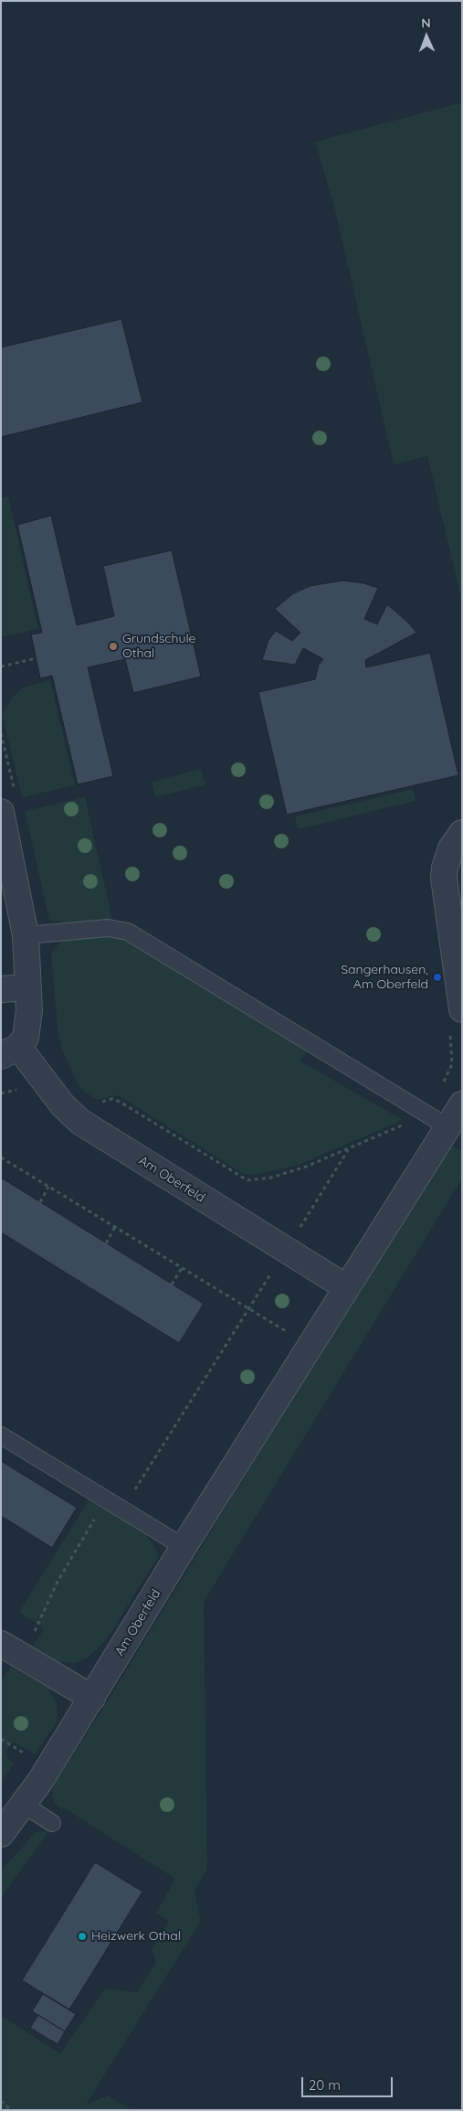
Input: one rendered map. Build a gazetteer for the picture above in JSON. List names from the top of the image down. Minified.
{"streets":{"street":["Am Oberfeld"]},"places":["Grundschule Othal","Sangerhausen, Am Oberfeld","Heizwerk Othal"],"scale_bar":"20 m","north":"top"}
